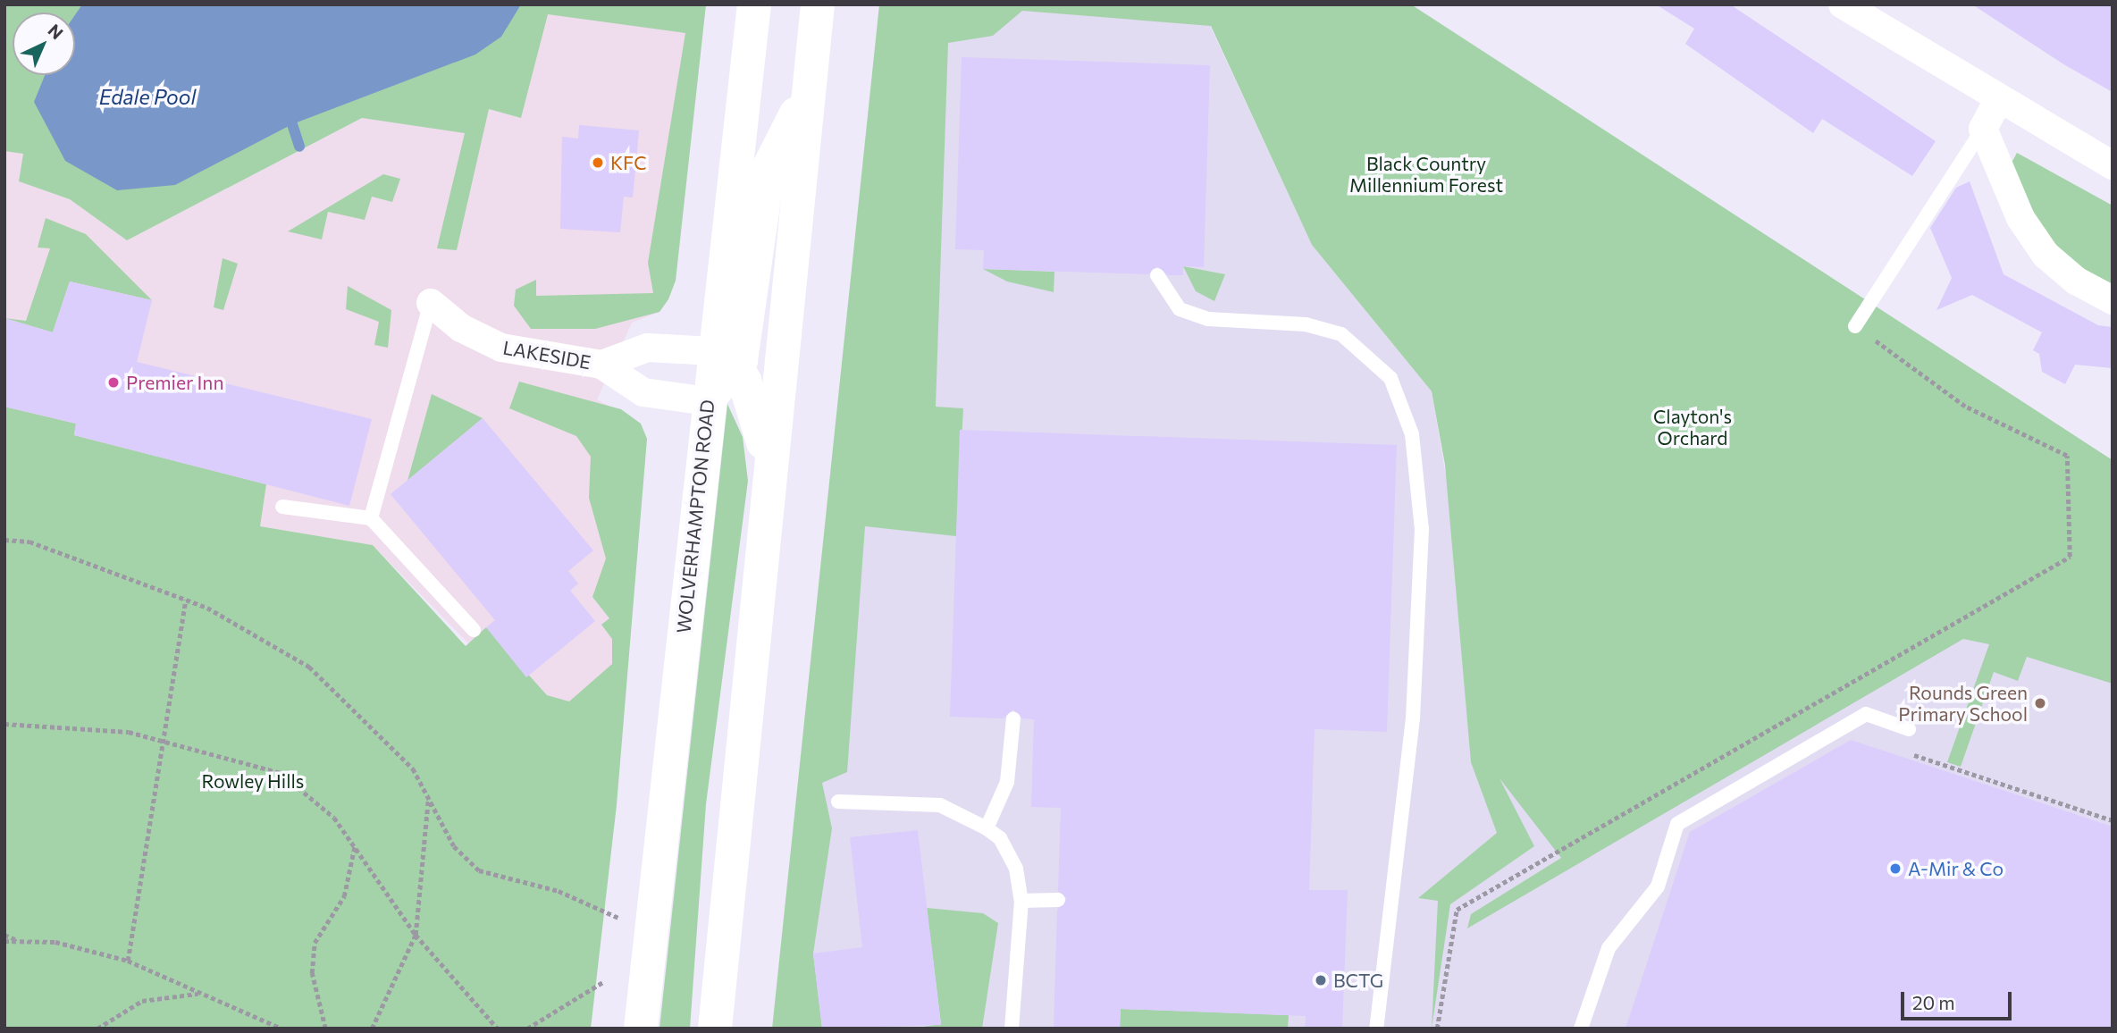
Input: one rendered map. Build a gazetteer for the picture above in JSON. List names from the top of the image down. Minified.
{"streets":{"highway":["WOLVERHAMPTON ROAD"],"street":["LAKESIDE"]},"crossings":[["LAKESIDE","WOLVERHAMPTON ROAD"]],"water":["Edale Pool"],"parks":["Black Country Millennium Forest","Clayton's Orchard","Rowley Hills"],"places":["KFC","Premier Inn","Rounds Green Primary School","A-Mir & Co","BCTG"],"scale_bar":"20 m","north":"top right"}
